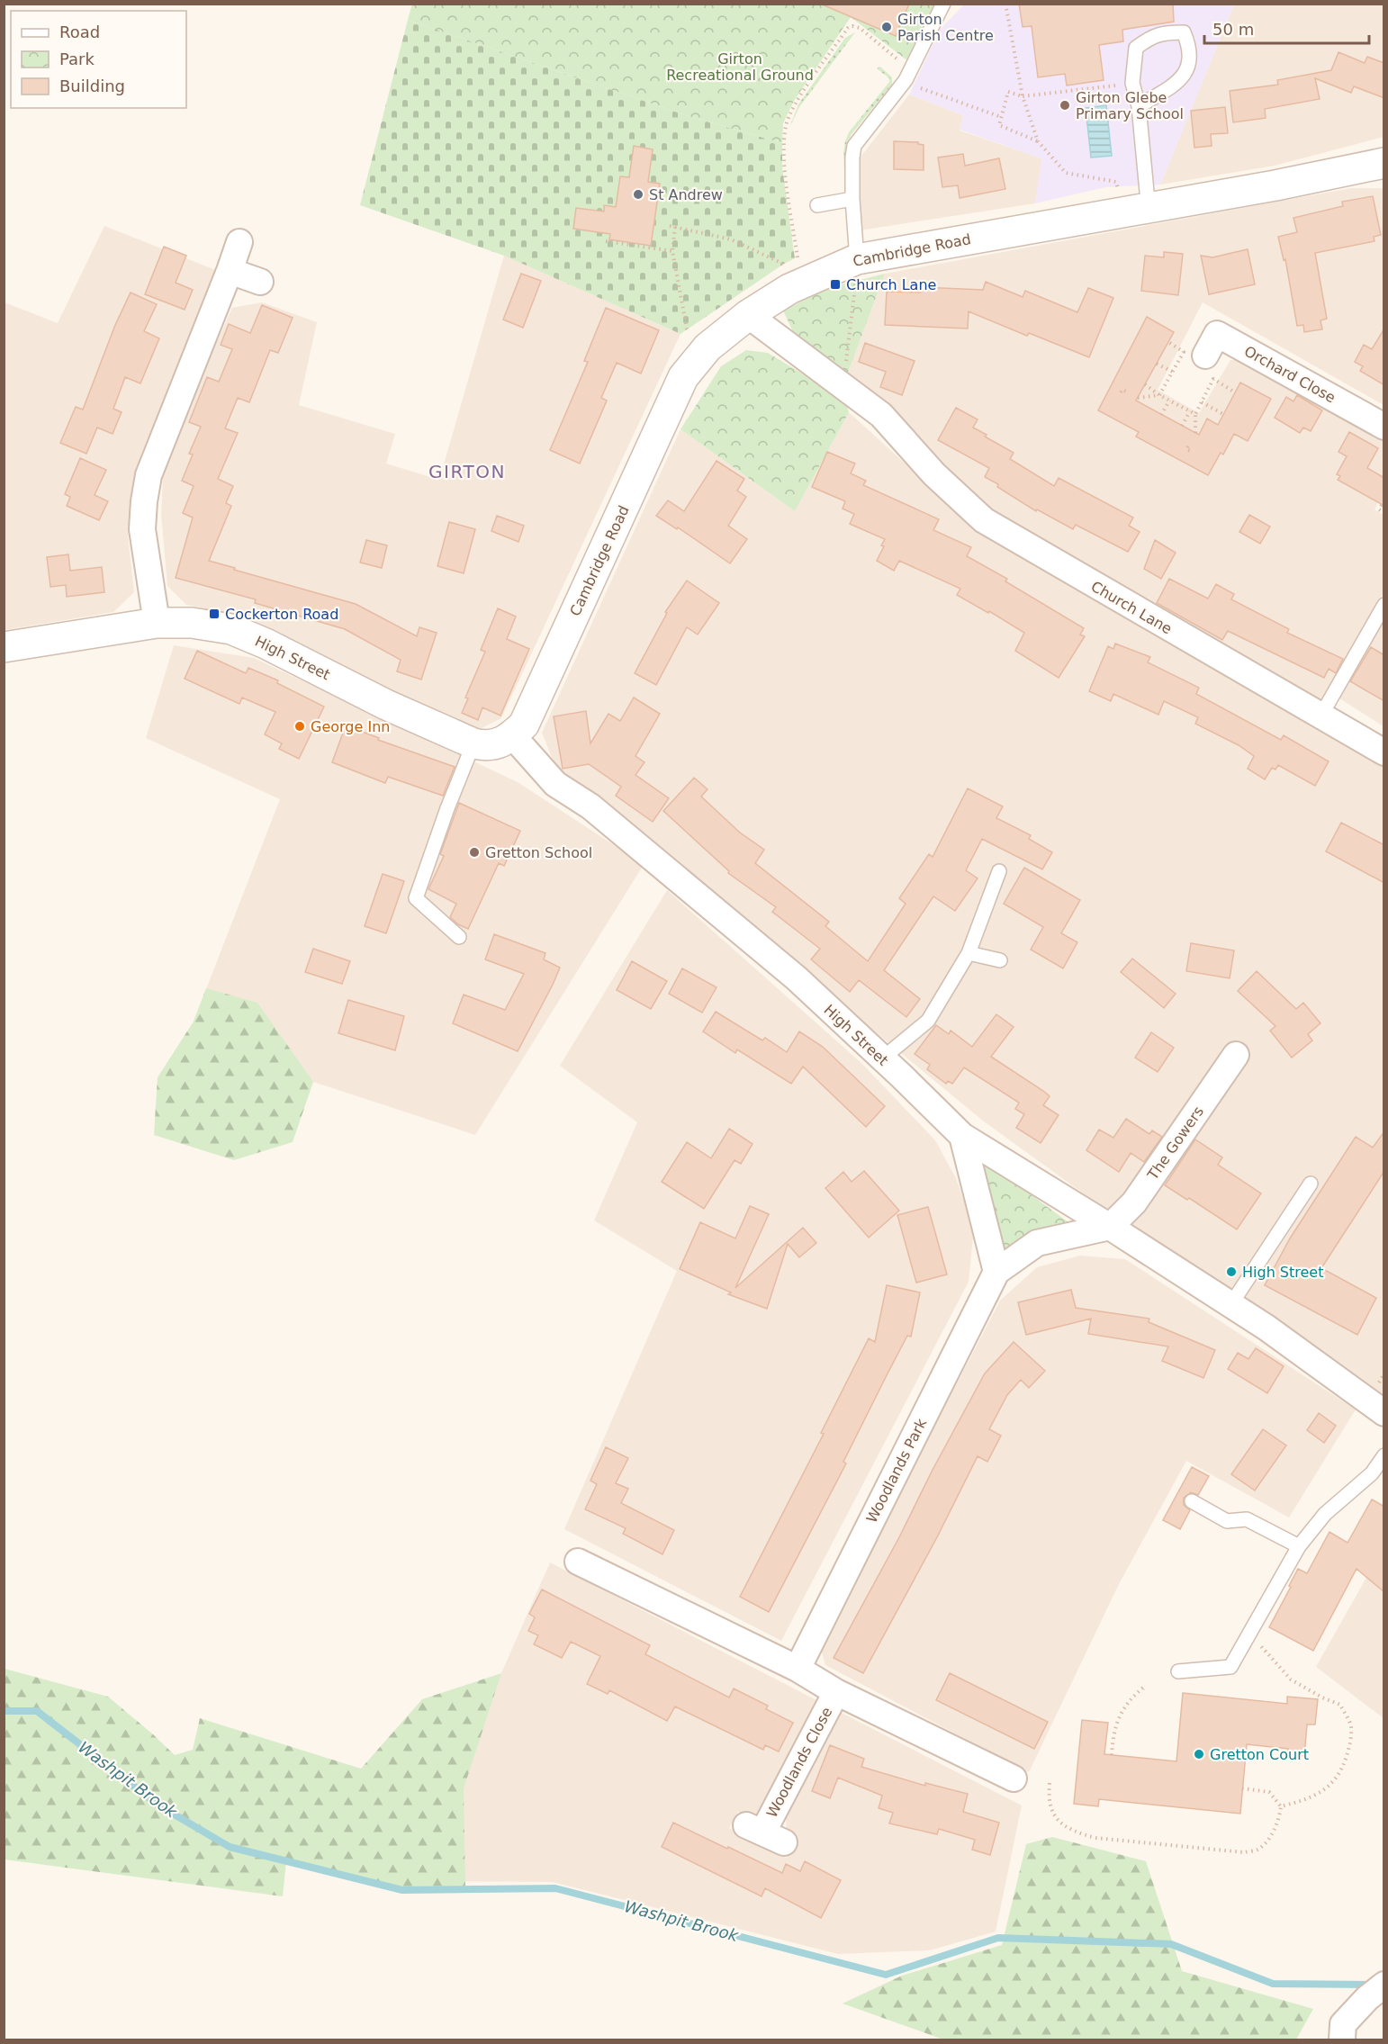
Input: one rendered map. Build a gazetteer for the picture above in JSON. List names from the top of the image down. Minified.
{"streets":{"street":["Cambridge Road","Orchard Close","Church Lane","High Street","The Gowers","Woodlands Park","Woodlands Close"]},"crossings":[["Cambridge Road","Church Lane"],["Cambridge Road","High Street"],["High Street","The Gowers"],["High Street","Woodlands Park"],["The Gowers","Woodlands Park"]],"districts":["GIRTON"],"water":["Washpit Brook"],"parks":["Girton Recreational Ground"],"places":{"other":["Girton Parish Centre","Girton Glebe Primary School","St Andrew","George Inn","Gretton School","High Street","Gretton Court"],"transit":["Church Lane","Cockerton Road"]},"legend":["Road","Park","Building"],"scale_bar":"50 m"}
